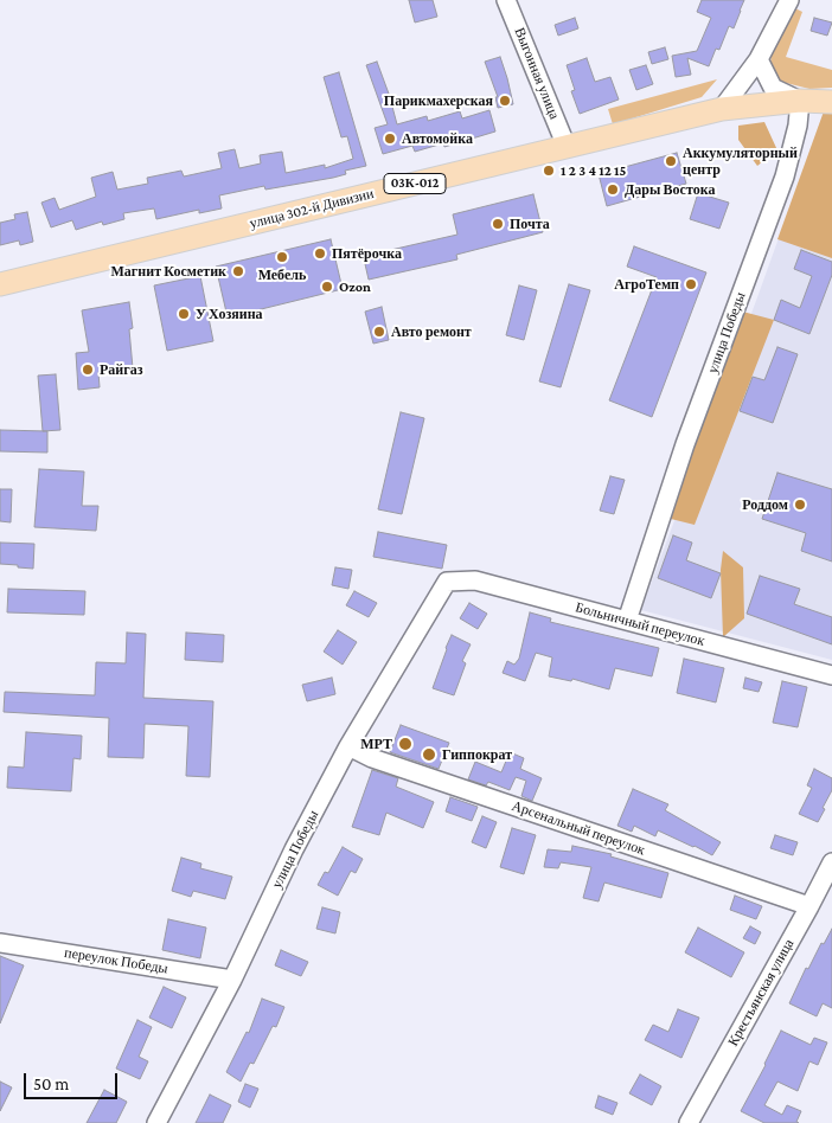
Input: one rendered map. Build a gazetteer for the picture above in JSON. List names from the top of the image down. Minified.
{"streets":{"main road":["03К-012","улица 302-й Дивизии"],"street":["Выгонная улица","улица Победы","Больничный переулок","Арсенальный переулок","переулок Победы","Крестьянская улица"]},"crossings":[["Выгонная улица","улица 302-й Дивизии"],["улица 302-й Дивизии","улица Победы"],["улица Победы","Больничный переулок"],["улица Победы","Арсенальный переулок"],["улица Победы","переулок Победы"],["Арсенальный переулок","Крестьянская улица"]],"places":["Парикмахерская","Автомойка","Аккумуляторный центр","1 2 3 4 12 15","Дары Востока","Почта","Пятёрочка","Мебель","Магнит Косметик","АгроТемп","Ozon","У Хозяина","Авто ремонт","Райгаз","Роддом","МРТ","Гиппократ"],"scale_bar":"50 m"}
